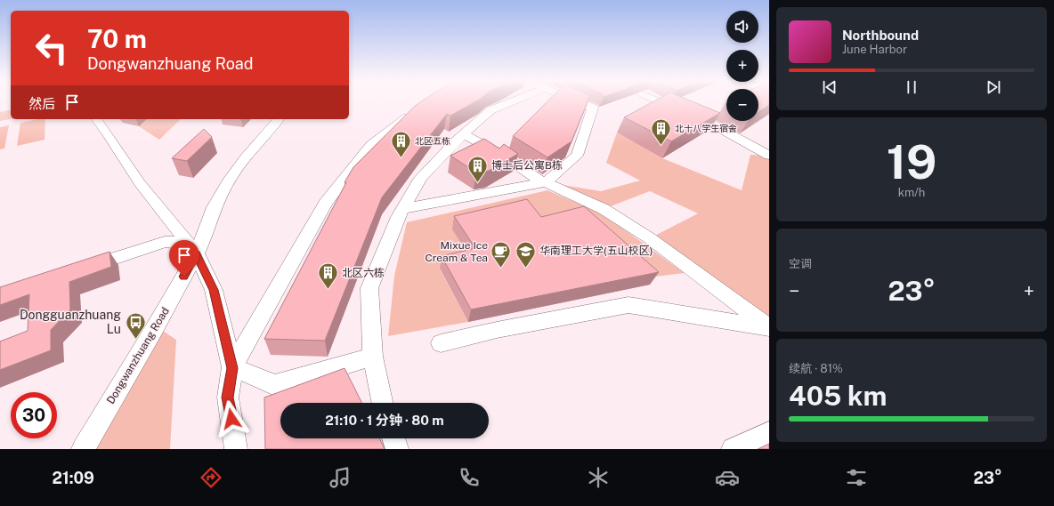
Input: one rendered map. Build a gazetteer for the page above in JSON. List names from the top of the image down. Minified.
{"streets":{"street":["Dongwanzhuang Road"]},"places":{"building":["北十八学生宿舍","北区五栋","博士后公寓B栋","北区六栋"],"school or university":["华南理工大学(五山校区)"],"cafe":["Mixue Ice Cream & Tea"],"bus stop":["Dongguanzhuang Lu"]},"page":{"map_buttons":["+","−"],"turn":["70 m","Dongwanzhuang Road"],"song":["Northbound","June Harbor"],"then":"然后","tile":[["19","km/h"],"空调",["续航 · 81%","405 km"]],"heat":["−","23°","+"],"limit":"30","trip":"21:10 · 1 分钟 · 80 m","tabs":["21:09","23°"]}}
